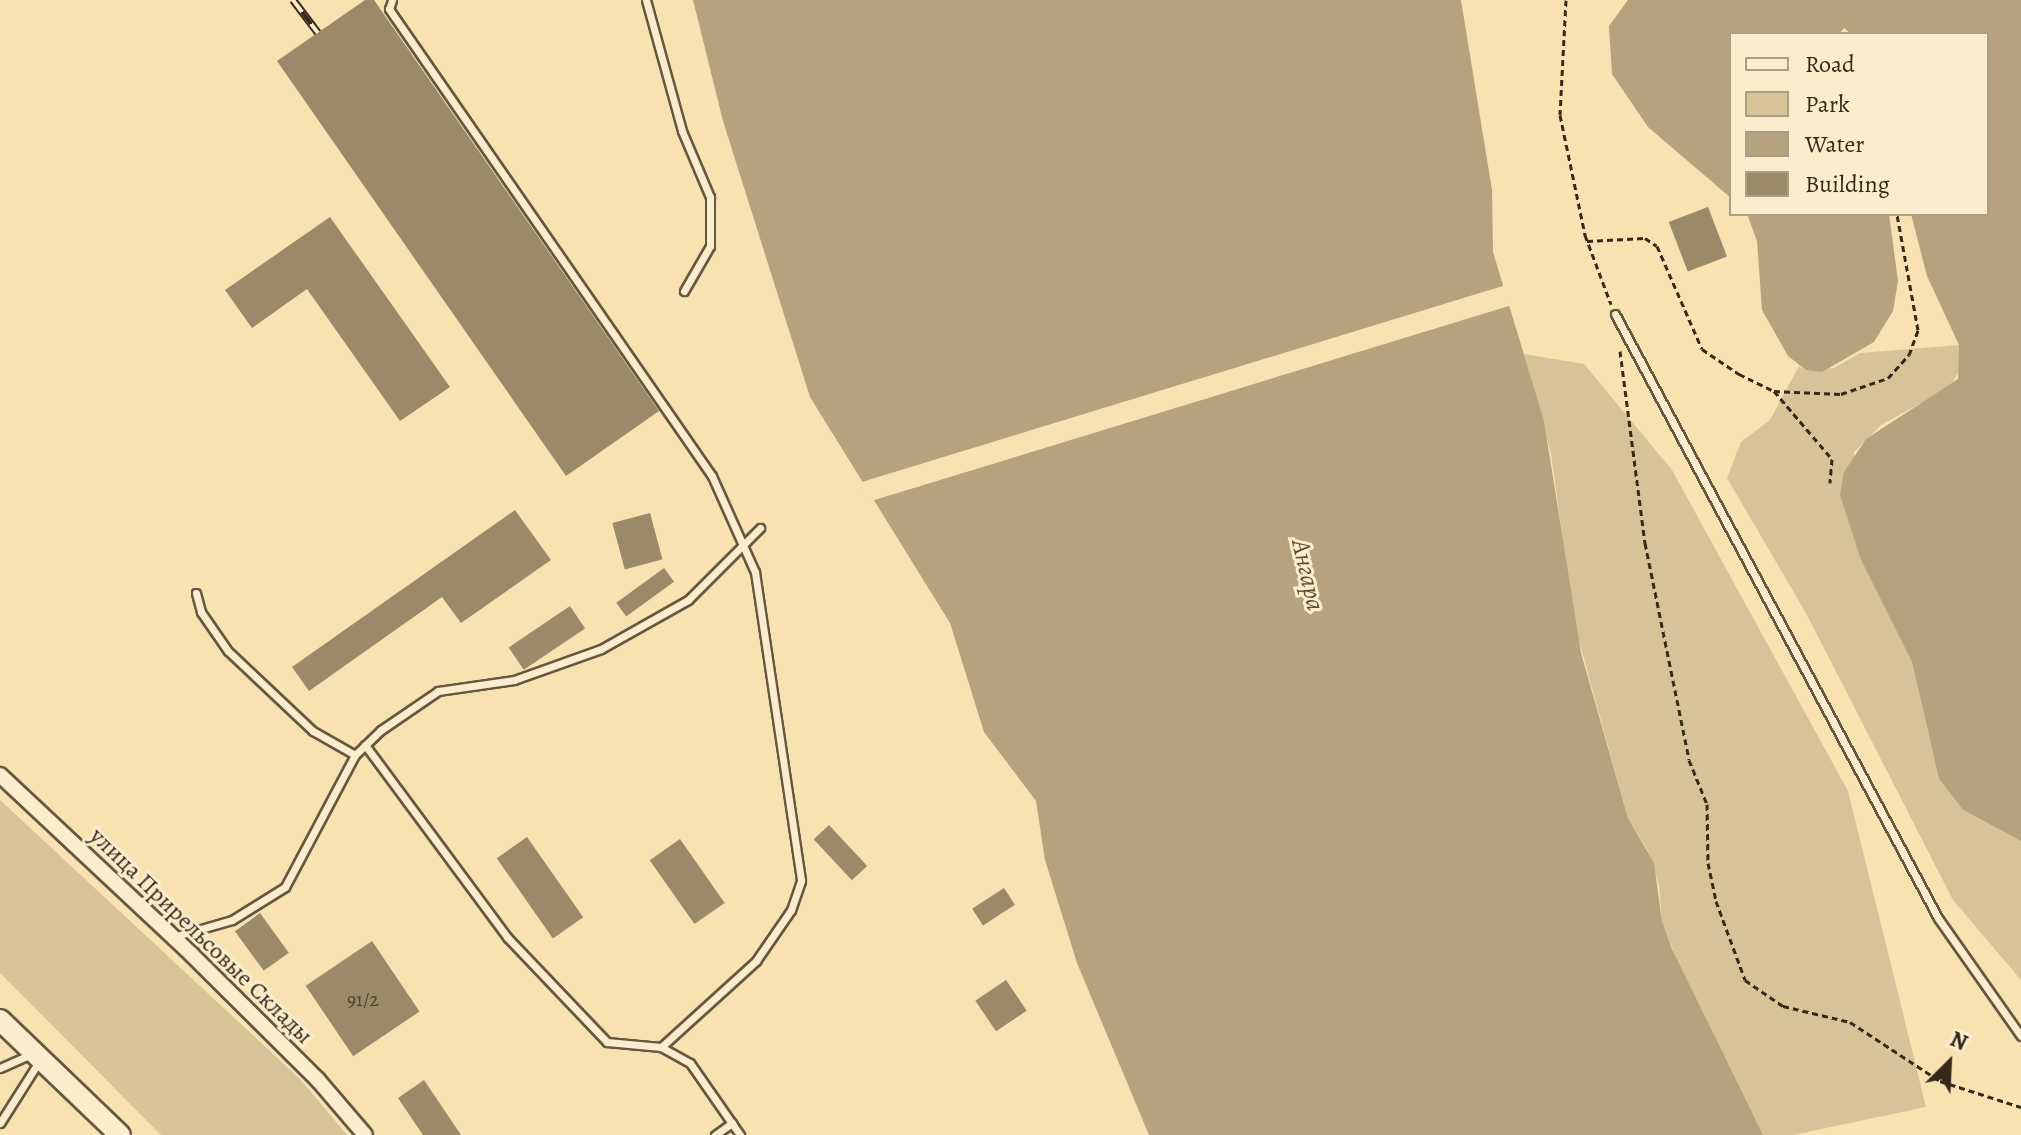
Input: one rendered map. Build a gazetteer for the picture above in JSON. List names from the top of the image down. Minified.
{"streets":{"street":["улица Прирельсовые Склады"]},"water":["Ангара"],"house_numbers":["91/2"],"legend":["Road","Park","Water","Building"],"north":"top right"}
